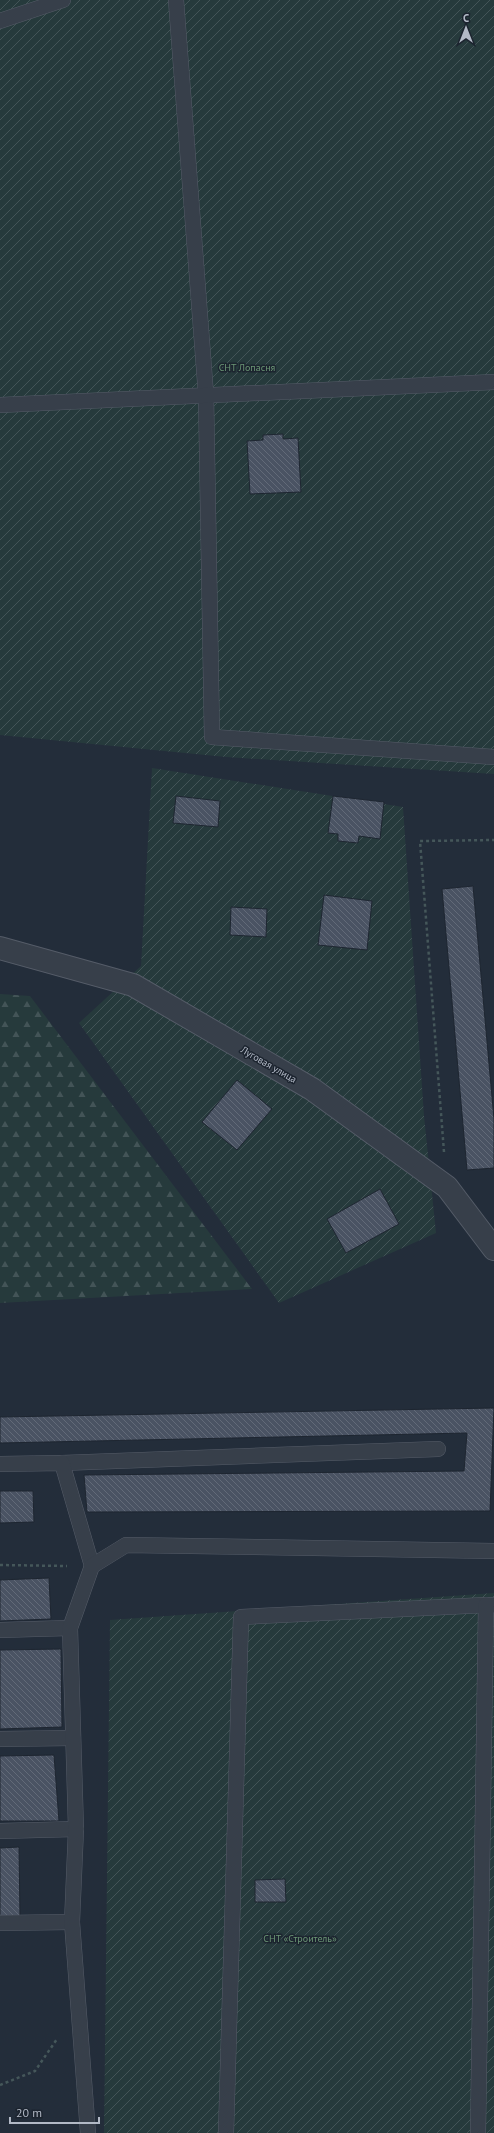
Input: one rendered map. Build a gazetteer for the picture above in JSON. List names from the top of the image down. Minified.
{"streets":{"street":["Луговая улица"]},"parks":["СНТ Лопасня","СНТ «Строитель»"],"scale_bar":"20 m","north":"top"}
